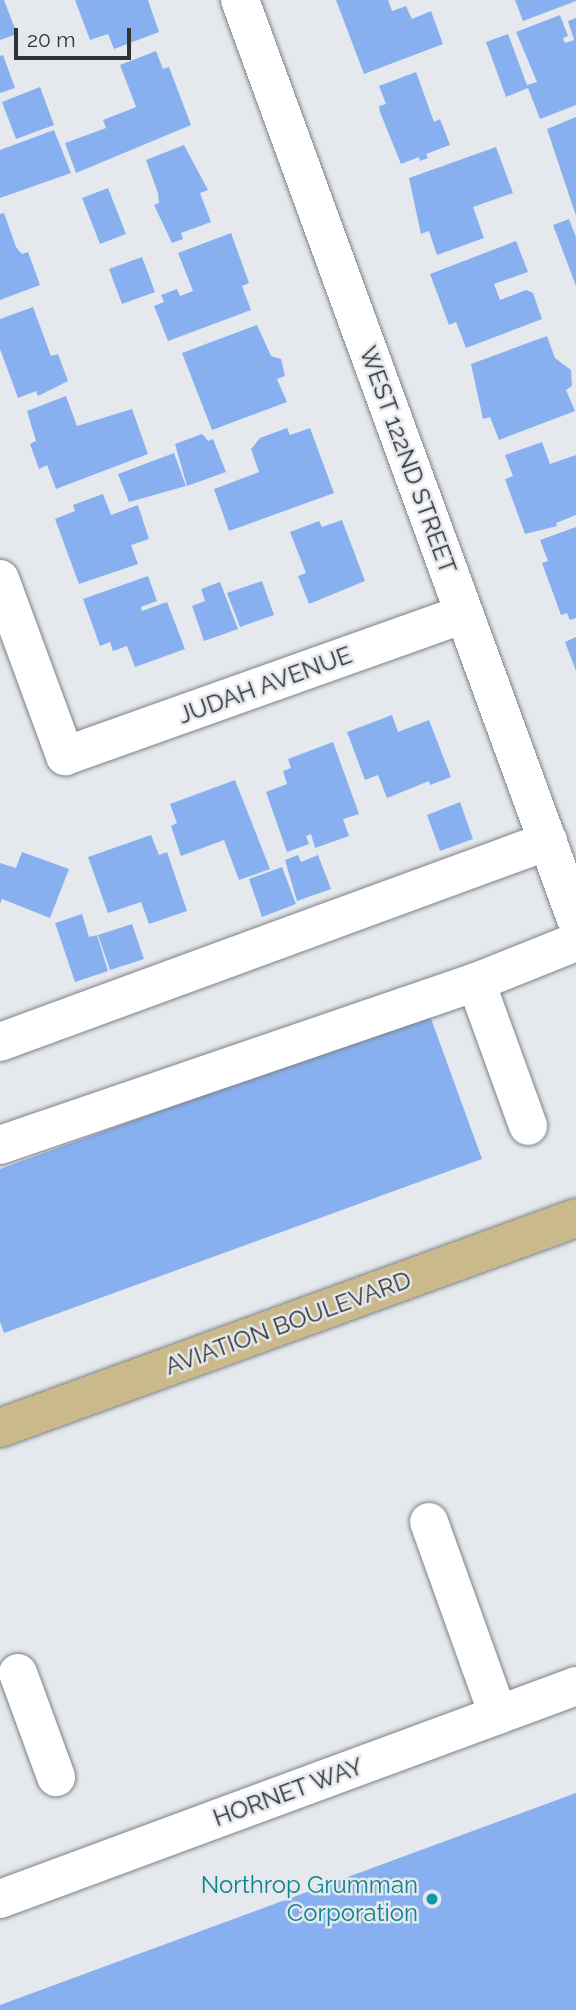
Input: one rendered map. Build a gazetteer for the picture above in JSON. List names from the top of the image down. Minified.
{"streets":{"main road":["AVIATION BOULEVARD"],"street":["WEST 122ND STREET","JUDAH AVENUE","HORNET WAY"]},"crossings":[["WEST 122ND STREET","JUDAH AVENUE"]],"places":["Northrop Grumman Corporation"],"scale_bar":"20 m"}
